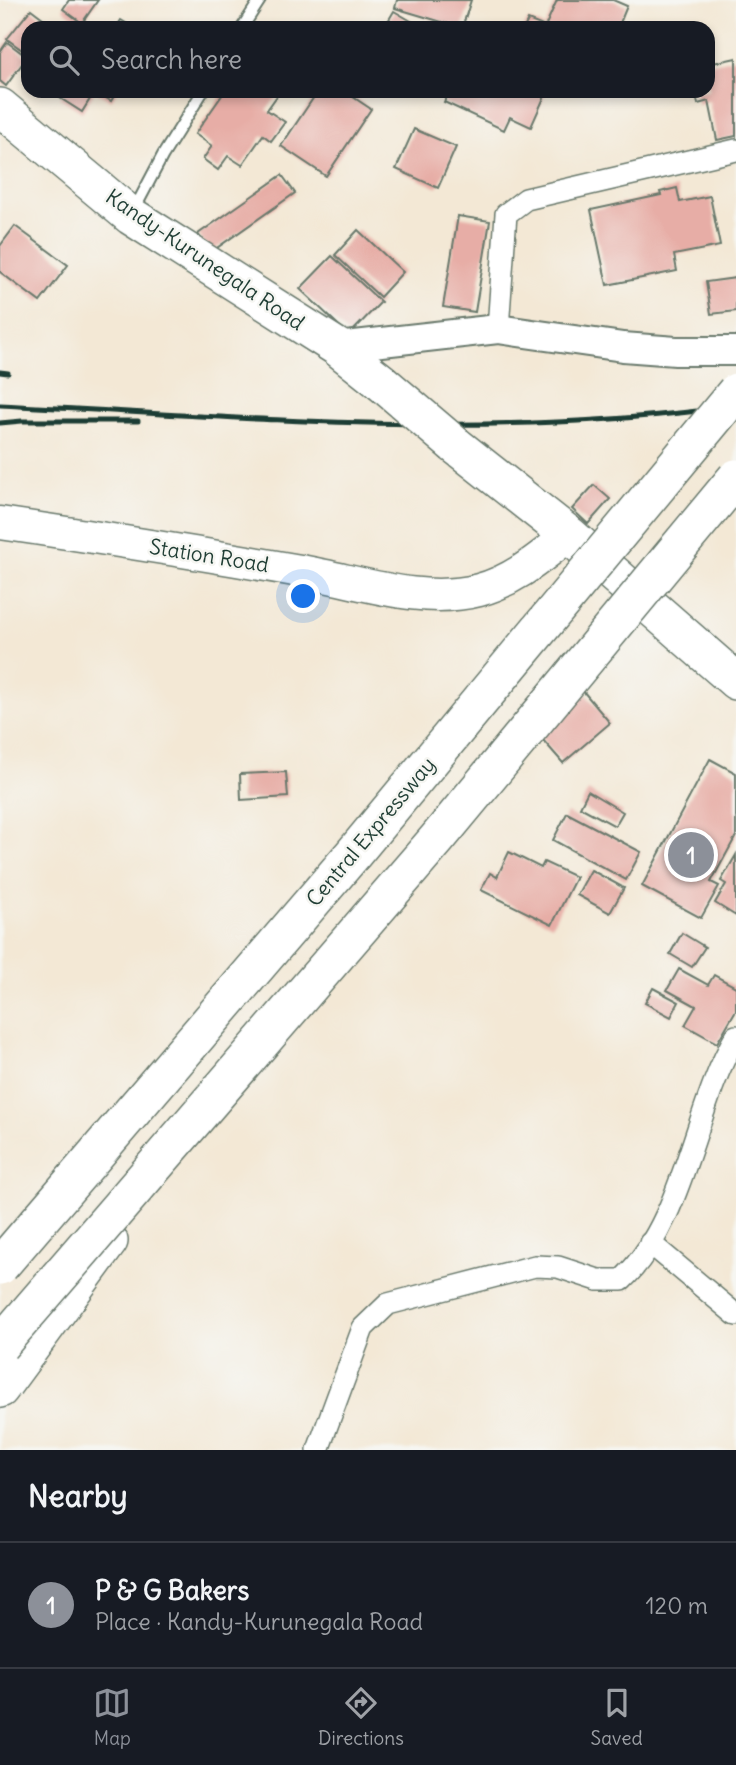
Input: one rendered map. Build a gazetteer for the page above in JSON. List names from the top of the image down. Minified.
{"streets":{"highway":["Kandy-Kurunegala Road","Central Expressway"],"main road":["Station Road"]},"crossings":[["Kandy-Kurunegala Road","Station Road"]],"page":{"search":"Search here","pins":"1","heading":"Nearby","list":[{"mark":"1","name":"P & G Bakers","note":"Place · Kandy-Kurunegala Road","value":"120 m"}],"nav":["Map","Directions","Saved"]}}
